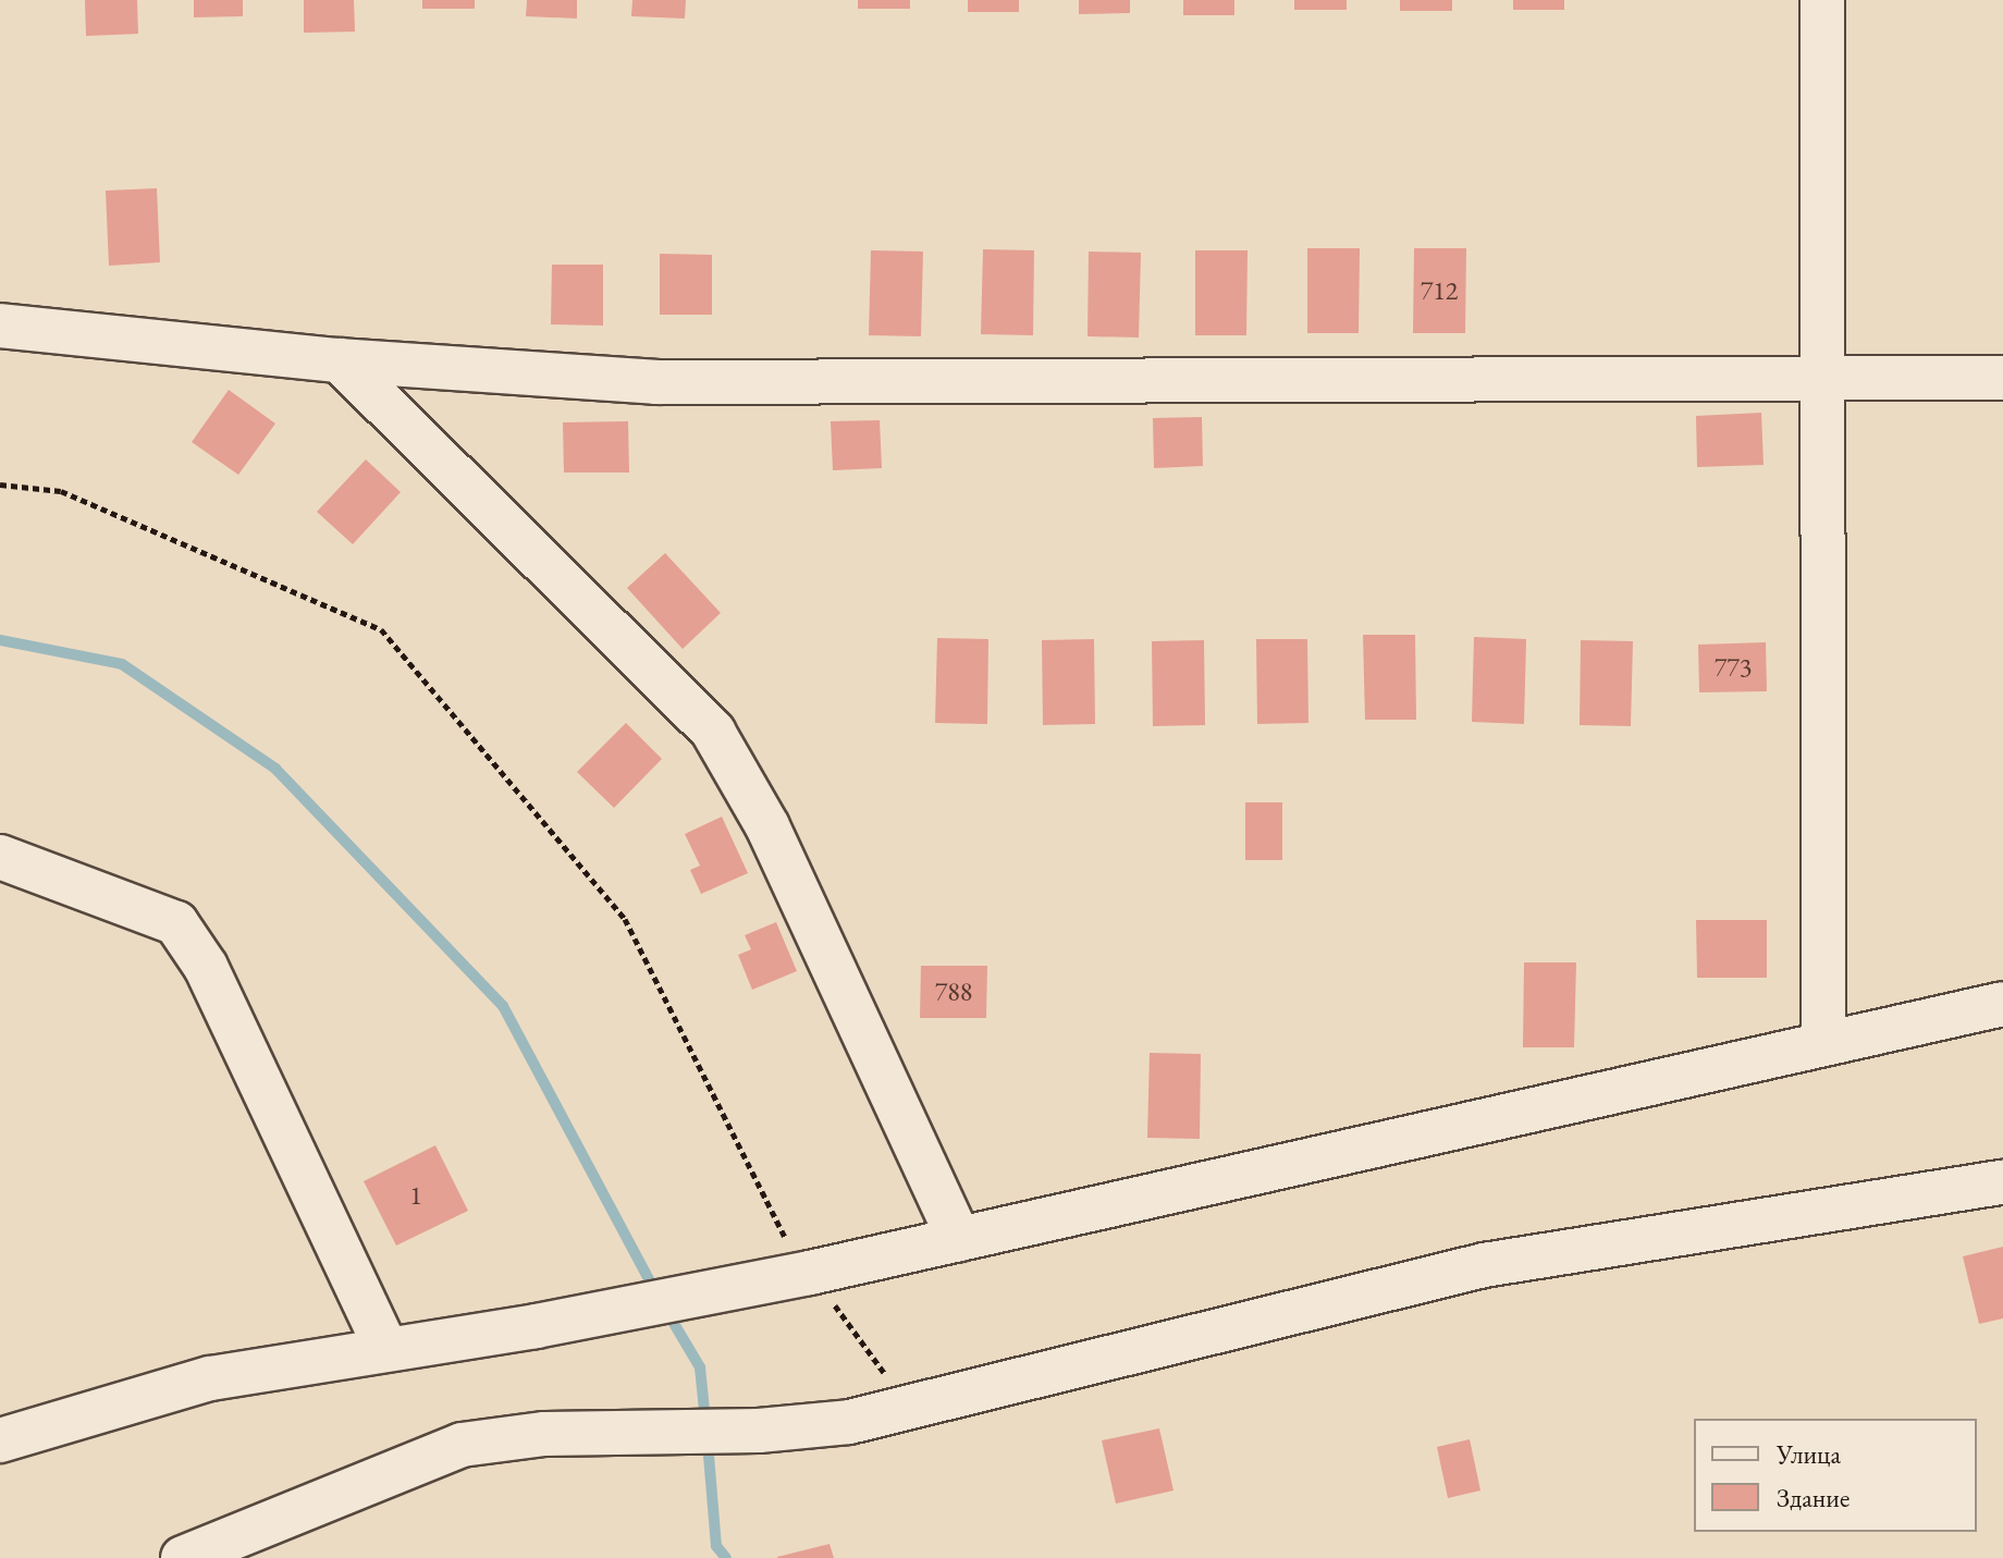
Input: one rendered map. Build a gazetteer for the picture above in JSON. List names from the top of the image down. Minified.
{"house_numbers":["712","773","788","1"],"legend":["Улица","Здание"]}
